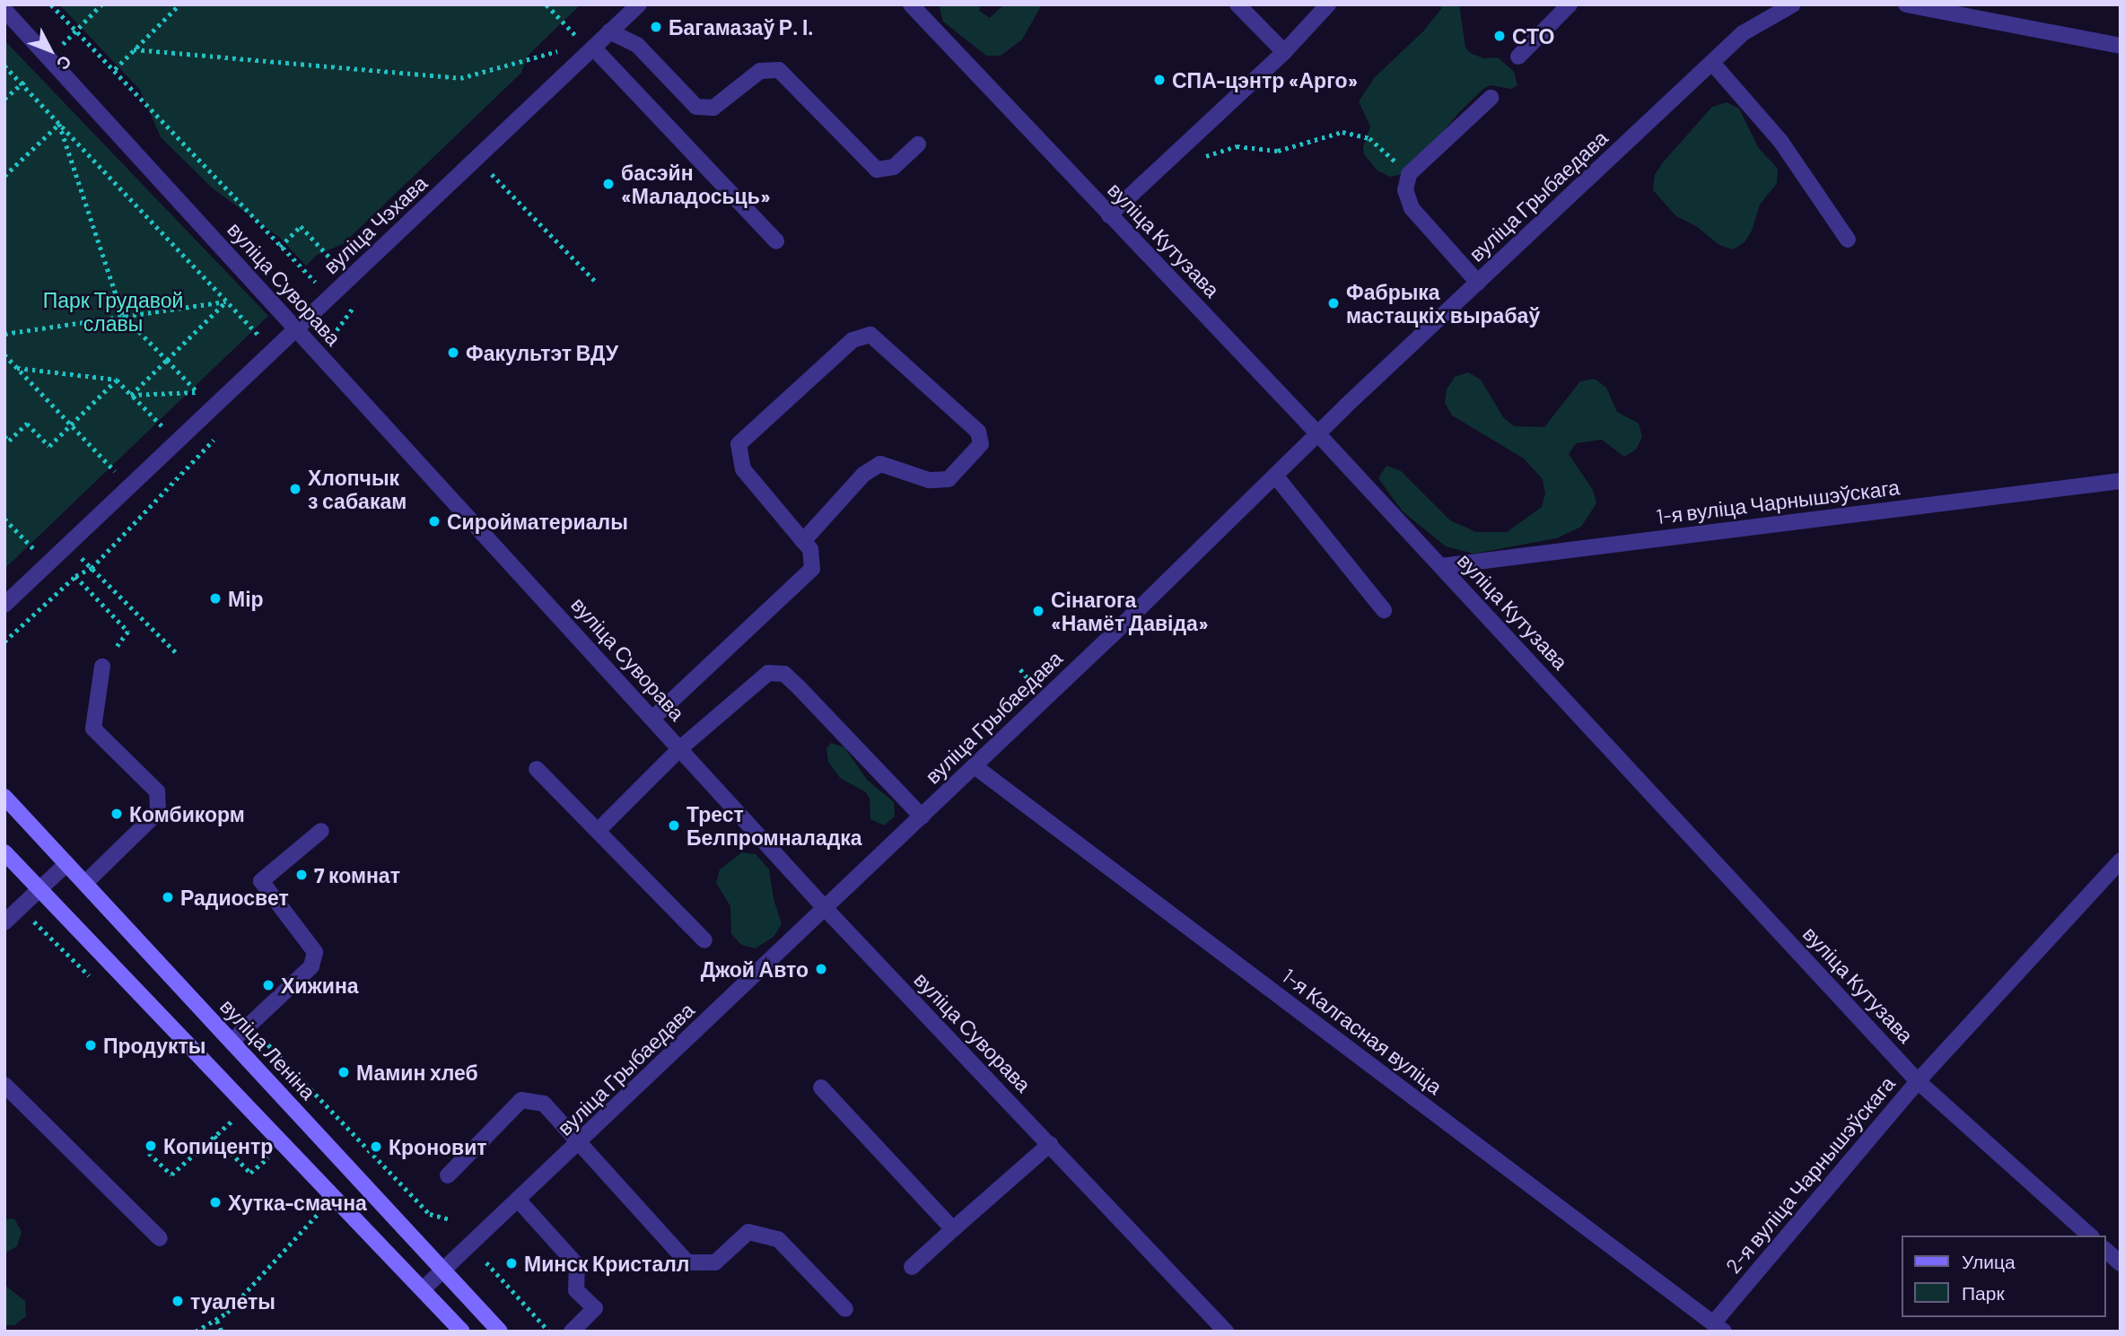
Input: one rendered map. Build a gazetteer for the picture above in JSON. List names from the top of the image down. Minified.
{"streets":{"main road":["вуліца Леніна"],"street":["вуліца Грыбаедава","вуліца Чэхава","вуліца Кутузава","вуліца Суворава","1-я вуліца Чарнышэўскага","1-я Калгасная вуліца","2-я вуліца Чарнышэўскага"]},"crossings":[["вуліца Грыбаедава","вуліца Кутузава"],["вуліца Грыбаедава","вуліца Суворава"],["вуліца Грыбаедава","1-я Калгасная вуліца"],["вуліца Грыбаедава","вуліца Леніна"],["вуліца Чэхава","вуліца Суворава"],["вуліца Кутузава","1-я вуліца Чарнышэўскага"],["вуліца Кутузава","2-я вуліца Чарнышэўскага"],["1-я Калгасная вуліца","2-я вуліца Чарнышэўскага"]],"parks":["Парк Трудавой славы"],"places":["Багамазаў Р. І.","СТО","СПА-цэнтр «Арго»","басэйн «Маладосьць»","Фабрыка мастацкіх вырабаў","Факультэт ВДУ","Хлопчык з сабакам","Сиройматериалы","Мір","Сінагога «Намёт Давіда»","Комбикорм","Трест Белпромналадка","7 комнат","Радиосвет","Джой Авто","Хижина","Продукты","Мамин хлеб","Копицентр","Кроновит","Хутка-смачна","Минск Кристалл","туалеты"],"legend":["Улица","Парк"],"north":"bottom right"}
